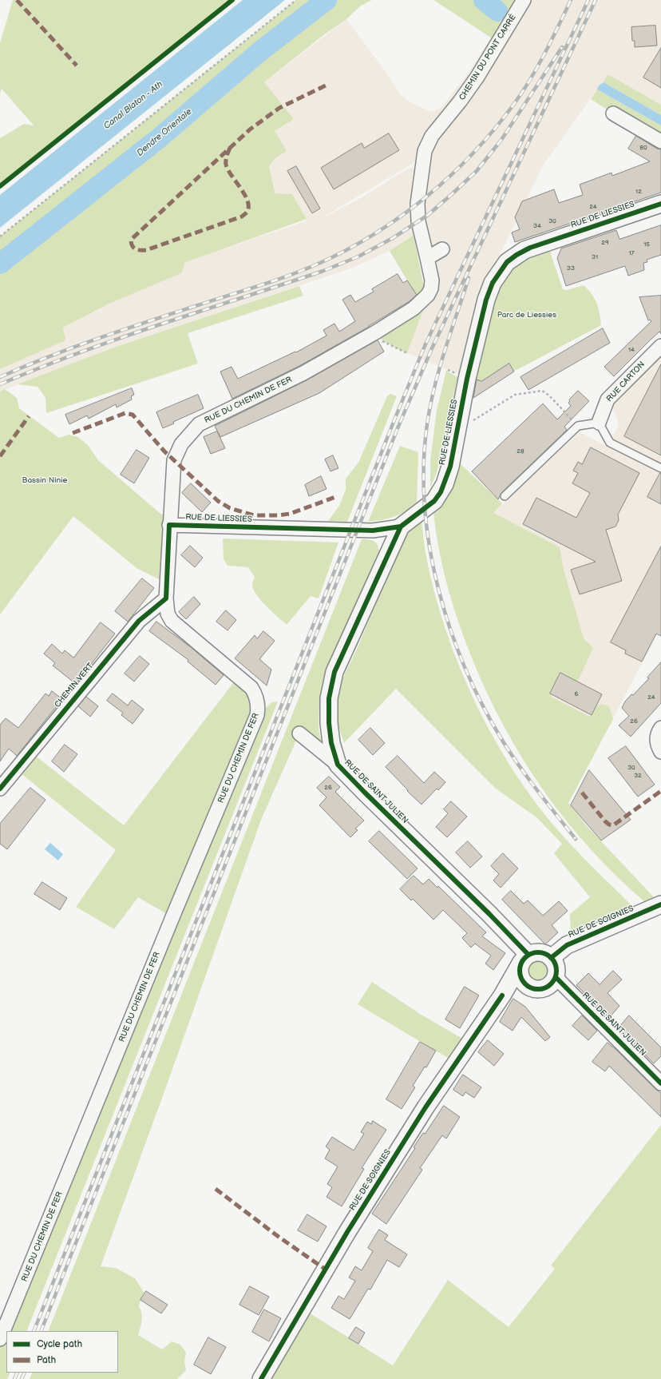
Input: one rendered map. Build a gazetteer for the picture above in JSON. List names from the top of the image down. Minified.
{"streets":{"street":["CHEMIN DU PONT CARRÉ","RUE DE LIESSIES","RUE CARTON","RUE DU CHEMIN DE FER","CHEMIN VERT","RUE DE SAINT-JULIEN","RUE DE SOIGNIES"]},"crossings":[["CHEMIN DU PONT CARRÉ","RUE DU CHEMIN DE FER"],["RUE DE LIESSIES","RUE DU CHEMIN DE FER"],["RUE DE LIESSIES","RUE DE SAINT-JULIEN"],["RUE DU CHEMIN DE FER","CHEMIN VERT"],["RUE DE SAINT-JULIEN","RUE DE SOIGNIES"]],"water":["Canal Blaton - Ath","Dendre Orientale"],"parks":["Parc de Liessies","Bassin Ninie"],"house_numbers":["80","12","24","30","34","29","15","17","31","33","14","28","6","24","26","30","32","26"],"legend":["Cycle path","Path"]}
